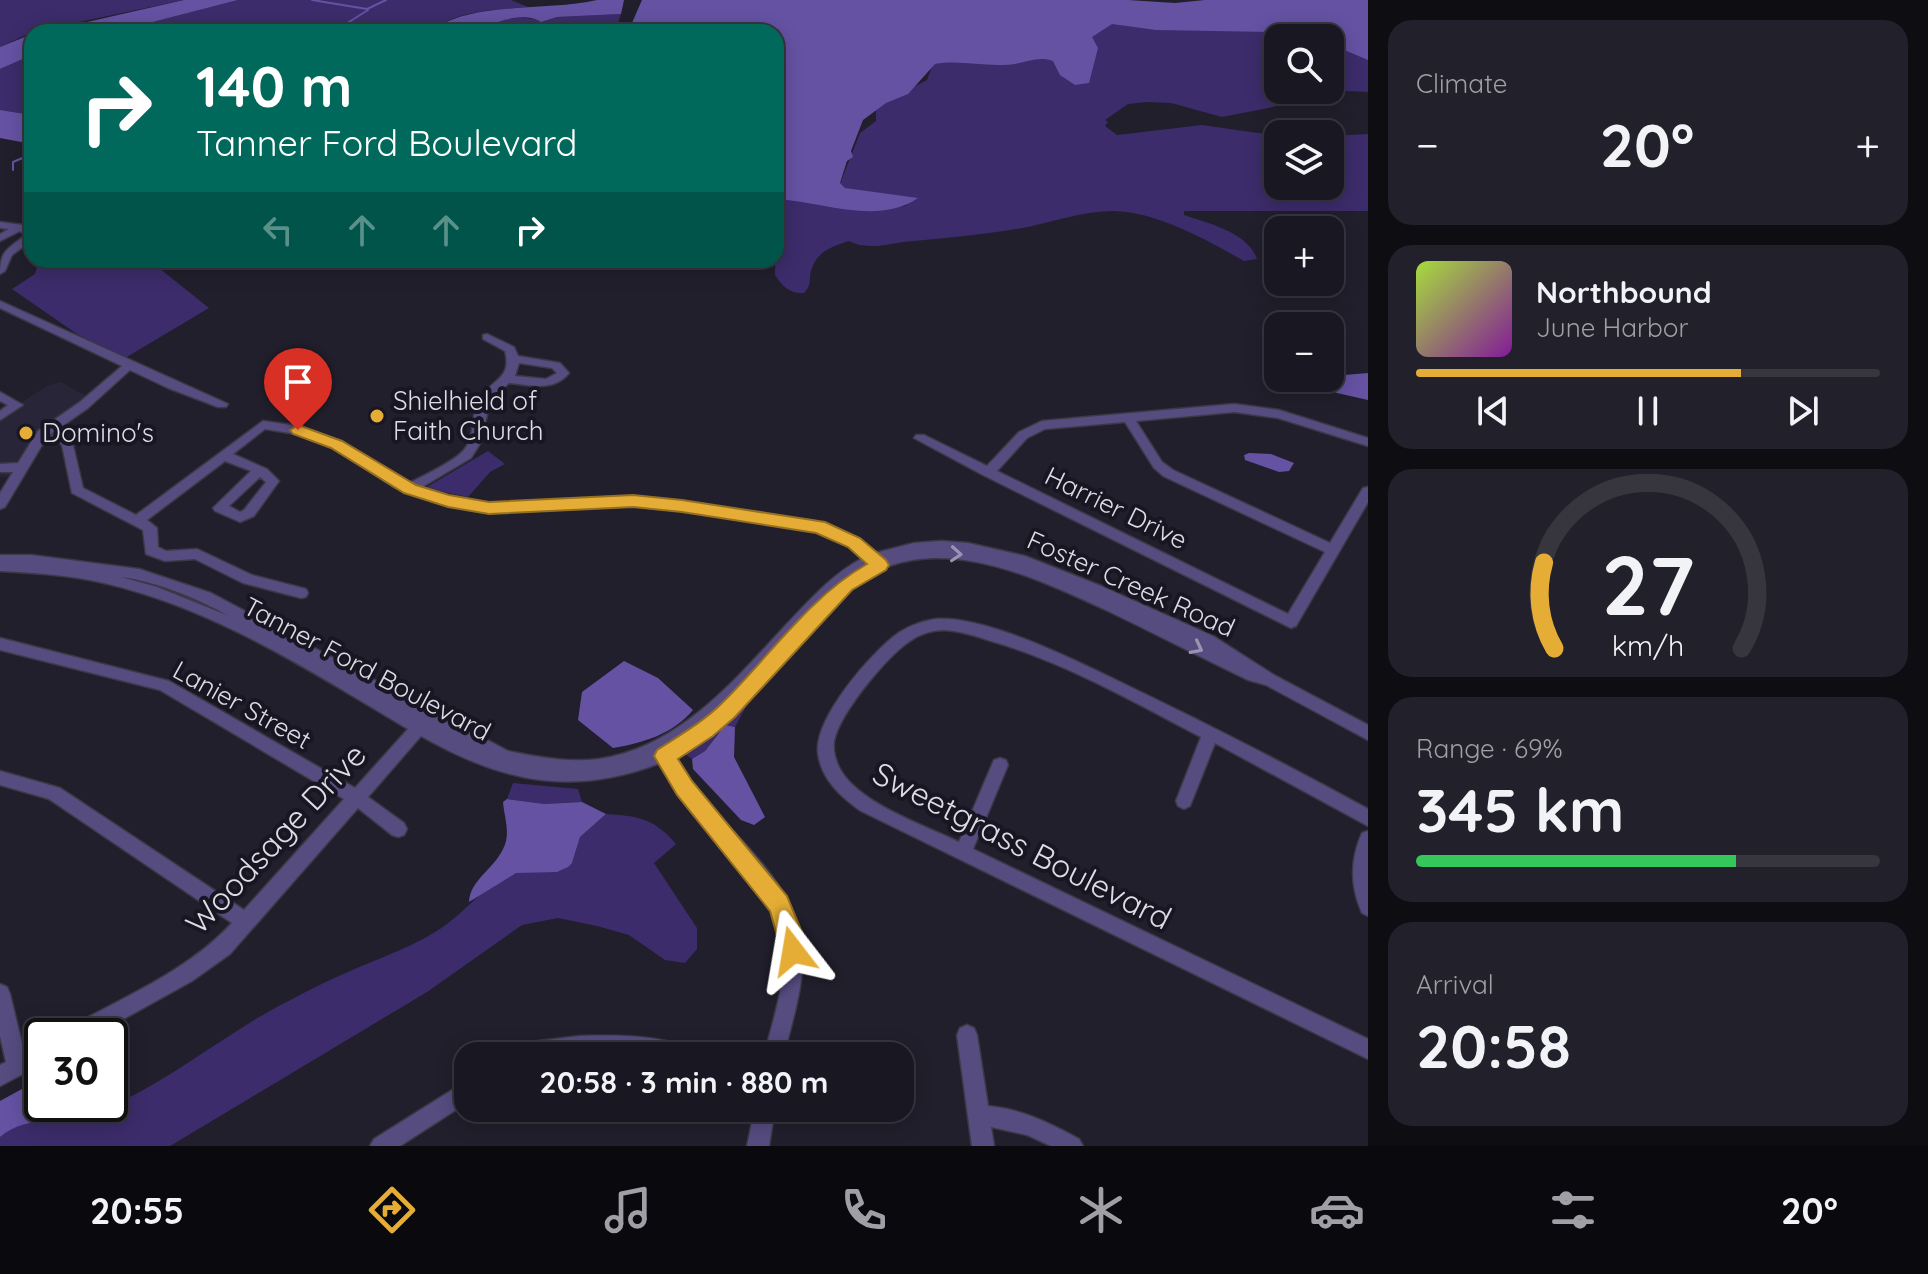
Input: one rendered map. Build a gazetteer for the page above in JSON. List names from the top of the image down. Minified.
{"streets":{"street":["Harrier Drive","Foster Creek Road","Tanner Ford Boulevard","Lanier Street","Woodsage Drive","Sweetgrass Boulevard"]},"crossings":[["Foster Creek Road","Tanner Ford Boulevard"],["Tanner Ford Boulevard","Woodsage Drive"],["Lanier Street","Woodsage Drive"]],"places":["Shielhield of Faith Church","Domino's"],"page":{"tile":["Climate",["Range · 69%","345 km"],["Arrival","20:58"]],"map_buttons":["+","−"],"turn":["140 m","Tanner Ford Boulevard"],"heat":["−","20°","+"],"song":["Northbound","June Harbor"],"limit":"30","trip":"20:58 · 3 min · 880 m","tabs":["20:55","20°"],"gauge":["27","km/h"]}}
